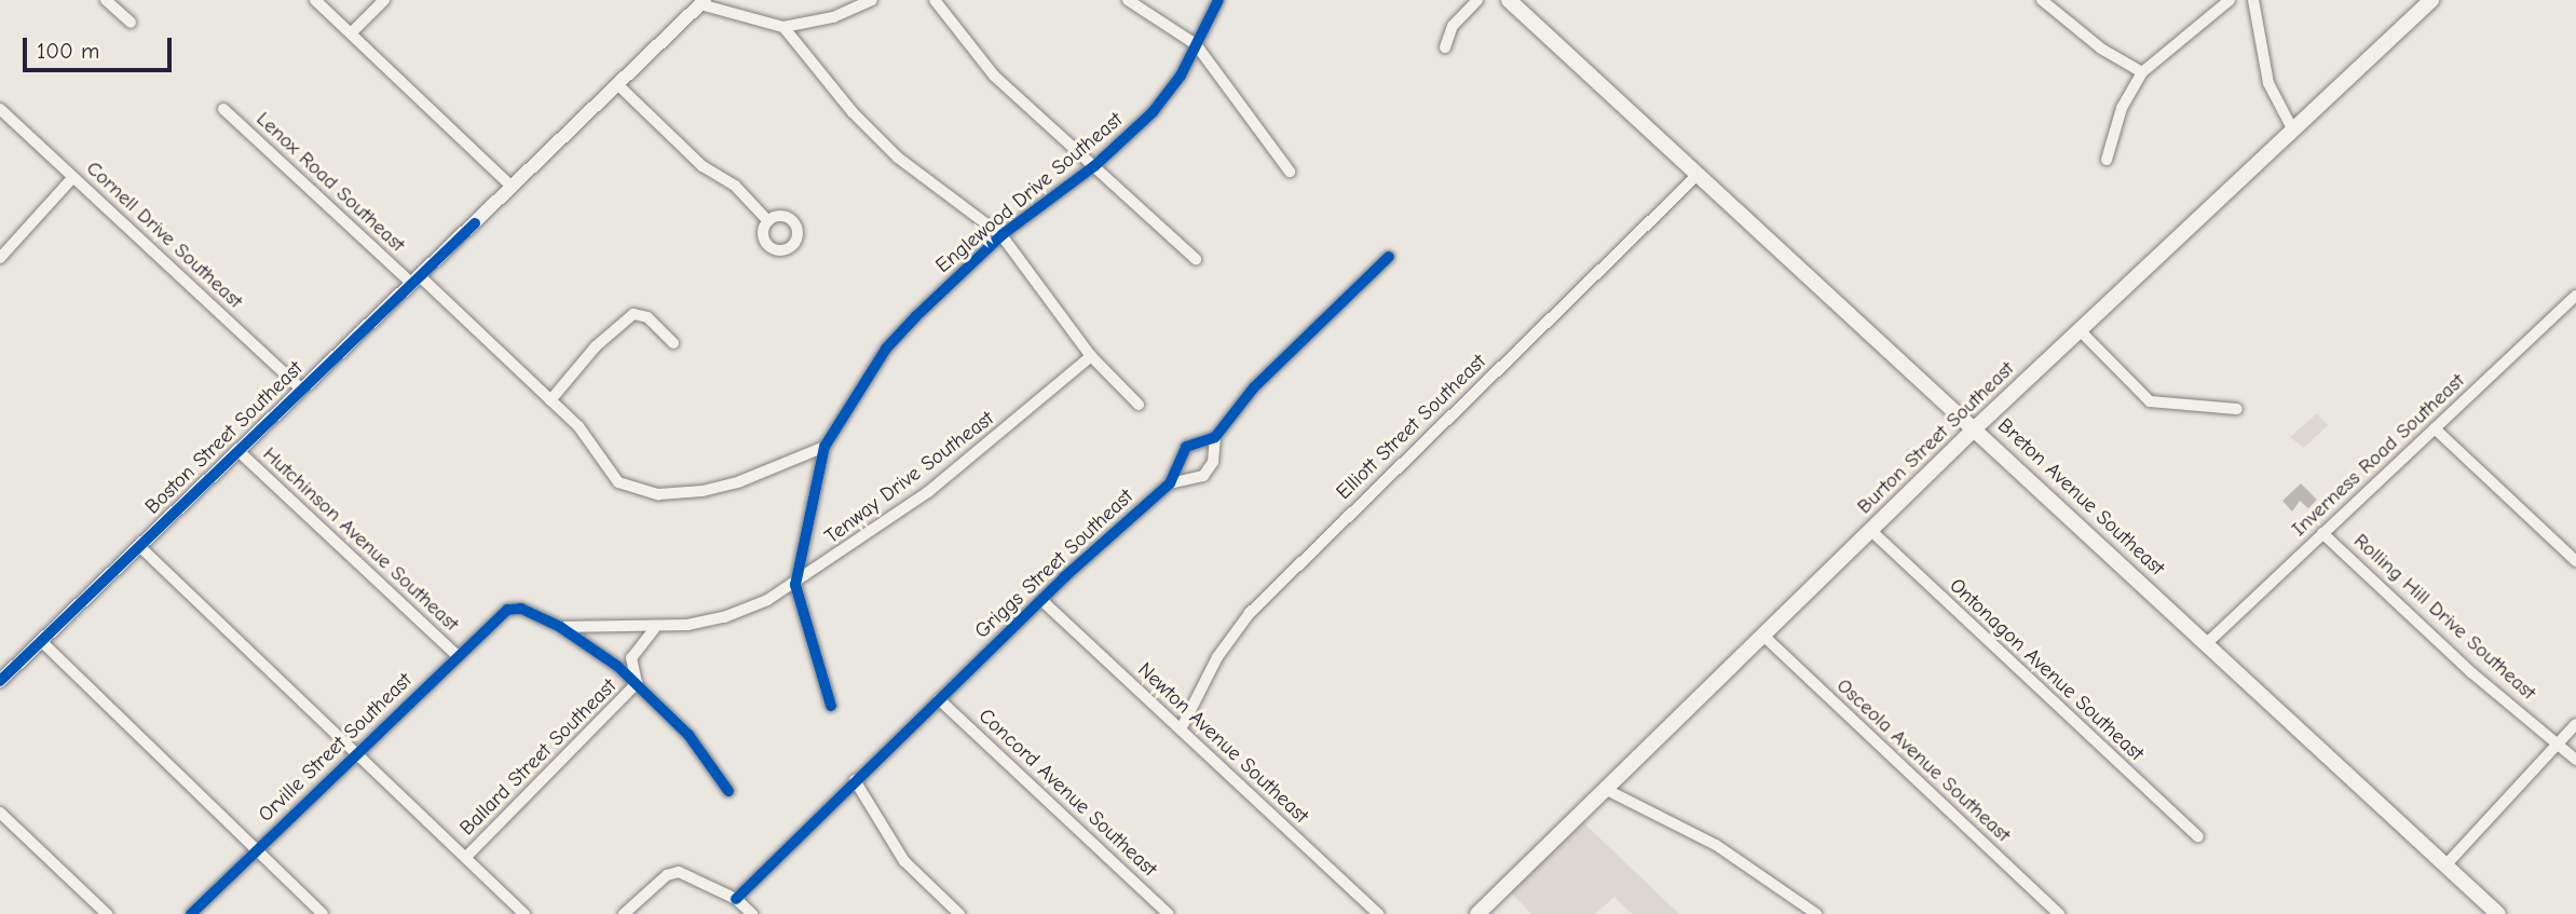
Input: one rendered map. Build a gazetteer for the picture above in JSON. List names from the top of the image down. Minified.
{"streets":{"main road":["Burton Street Southeast","Breton Avenue Southeast"],"street":["Lenox Road Southeast","Englewood Drive Southeast","Cornell Drive Southeast","Elliott Street Southeast","Boston Street Southeast","Inverness Road Southeast","Tenway Drive Southeast","Hutchinson Avenue Southeast","Griggs Street Southeast","Rolling Hill Drive Southeast","Ontonagon Avenue Southeast","Newton Avenue Southeast","Orville Street Southeast","Ballard Street Southeast","Osceola Avenue Southeast","Concord Avenue Southeast"]},"crossings":[["Lenox Road Southeast","Englewood Drive Southeast"],["Lenox Road Southeast","Boston Street Southeast"],["Englewood Drive Southeast","Tenway Drive Southeast"],["Cornell Drive Southeast","Boston Street Southeast"],["Elliott Street Southeast","Breton Avenue Southeast"],["Elliott Street Southeast","Newton Avenue Southeast"],["Boston Street Southeast","Hutchinson Avenue Southeast"],["Burton Street Southeast","Breton Avenue Southeast"],["Burton Street Southeast","Ontonagon Avenue Southeast"],["Burton Street Southeast","Osceola Avenue Southeast"],["Inverness Road Southeast","Breton Avenue Southeast"],["Inverness Road Southeast","Rolling Hill Drive Southeast"],["Tenway Drive Southeast","Orville Street Southeast"],["Hutchinson Avenue Southeast","Orville Street Southeast"],["Griggs Street Southeast","Newton Avenue Southeast"],["Griggs Street Southeast","Concord Avenue Southeast"]],"scale_bar":"100 m"}
